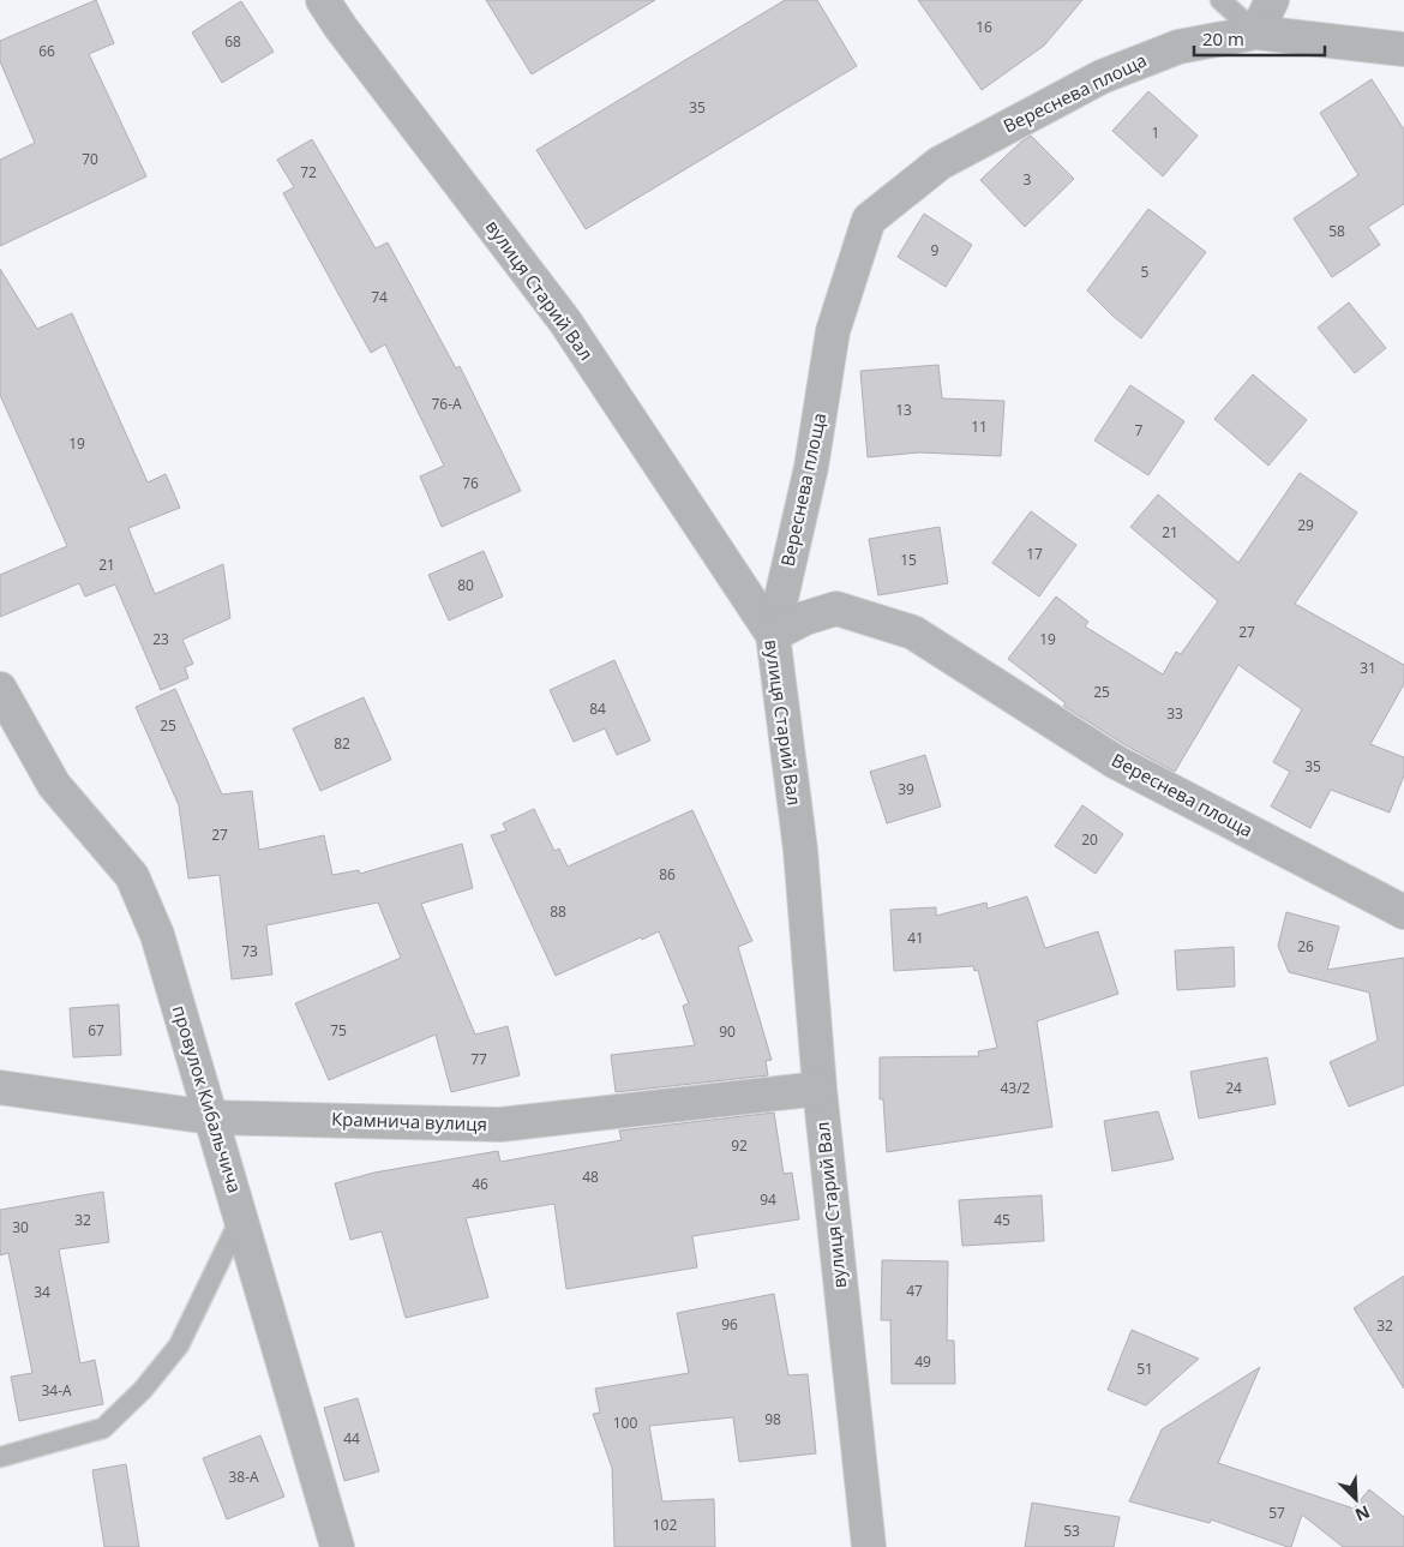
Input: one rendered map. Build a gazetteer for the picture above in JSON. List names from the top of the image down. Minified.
{"streets":{"street":["Вереснева площа","вулиця Старий Вал","провулок Кибальчича","Крамнича вулиця"]},"crossings":[["Вереснева площа","вулиця Старий Вал"],["вулиця Старий Вал","Крамнича вулиця"],["провулок Кибальчича","Крамнича вулиця"]],"house_numbers":["16","68","66","35","1","70","72","3","58","9","5","74","76-А","13","11","7","19","76","29","21","17","15","21","80","27","23","19","31","25","84","33","25","82","35","39","27","20","86","88","41","26","73","67","75","90","77","43/2","24","92","48","46","94","32","45","30","47","34","96","32","49","51","34-А","98","100","44","38-А","57","102","53"],"scale_bar":"20 m","north":"bottom right"}
